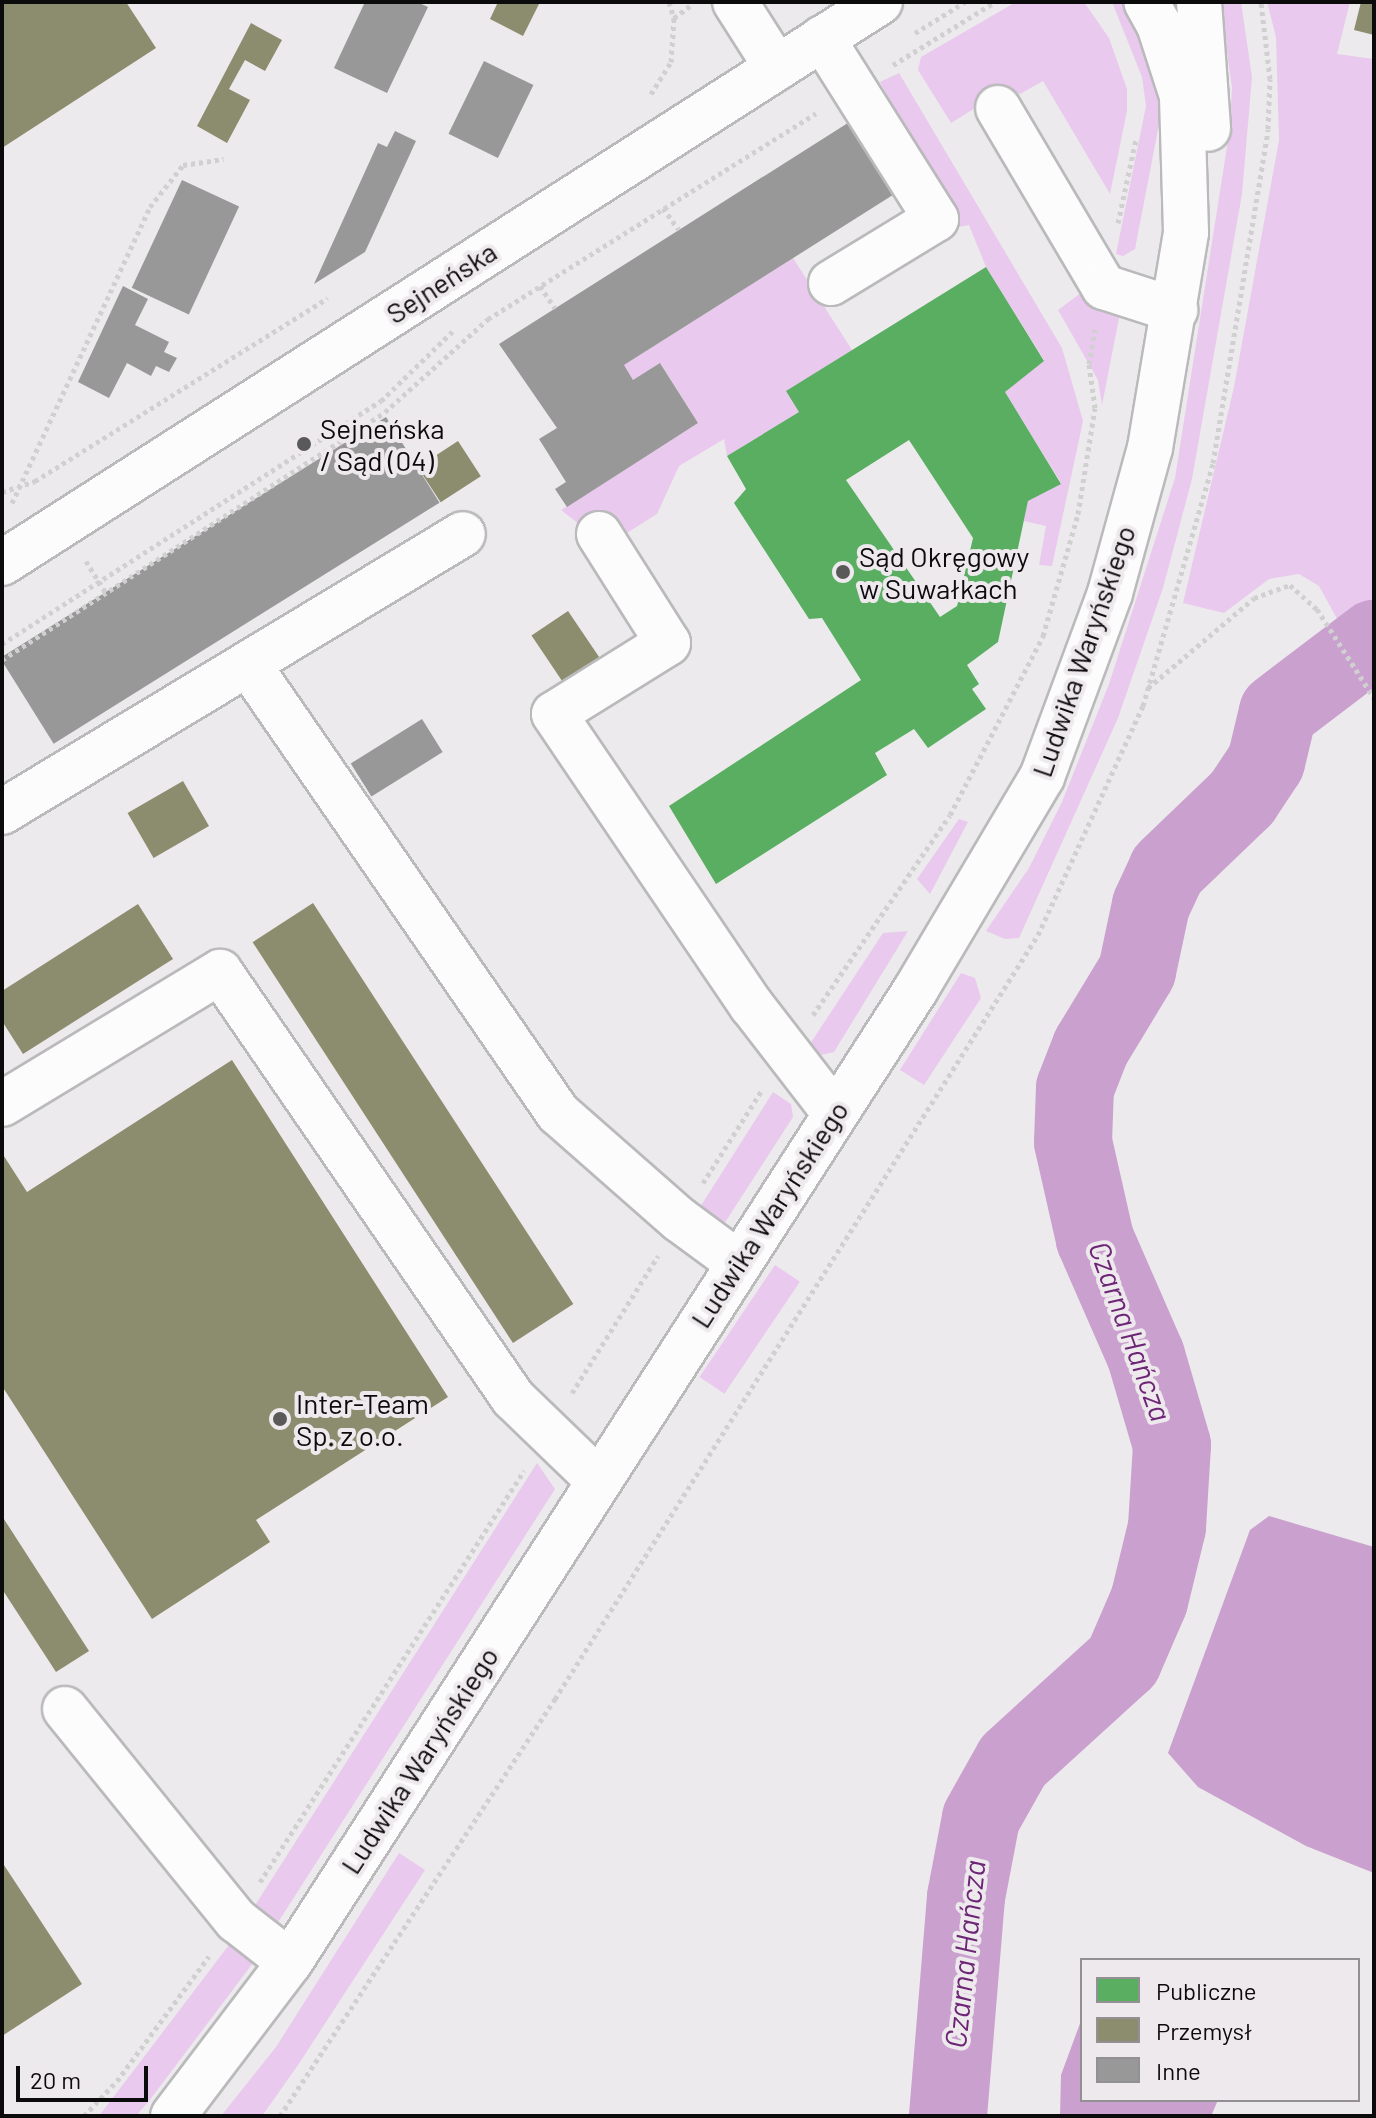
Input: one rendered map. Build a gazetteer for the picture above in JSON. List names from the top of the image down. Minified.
{"streets":{"street":["Sejneńska","Ludwika Waryńskiego"]},"water":["Czarna Hańcza"],"places":["Sejneńska / Sąd (04)","Sąd Okręgowy w Suwałkach","Inter-Team Sp. z o.o."],"legend":["Publiczne","Przemysł","Inne"],"scale_bar":"20 m"}
